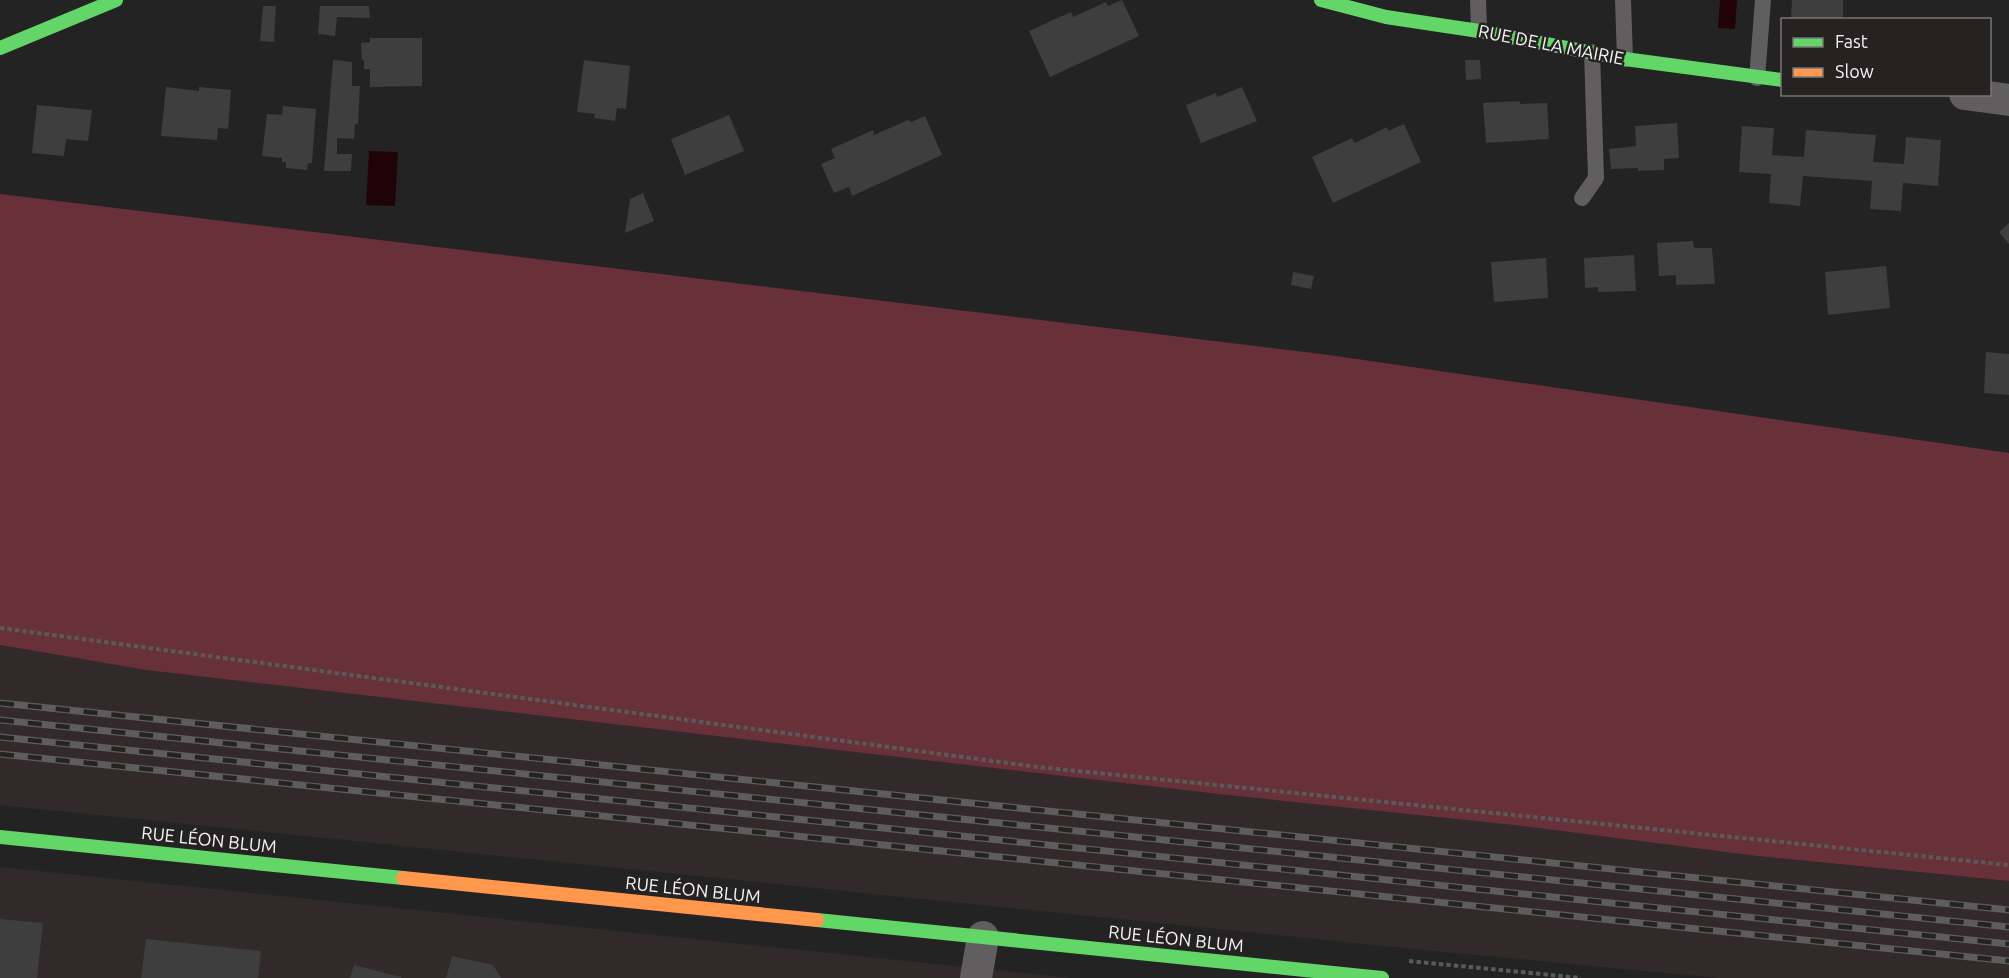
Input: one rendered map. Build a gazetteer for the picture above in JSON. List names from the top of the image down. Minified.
{"streets":{"street":["RUE DE LA MAIRIE","RUE LÉON BLUM"]},"legend":["Fast","Slow"]}
